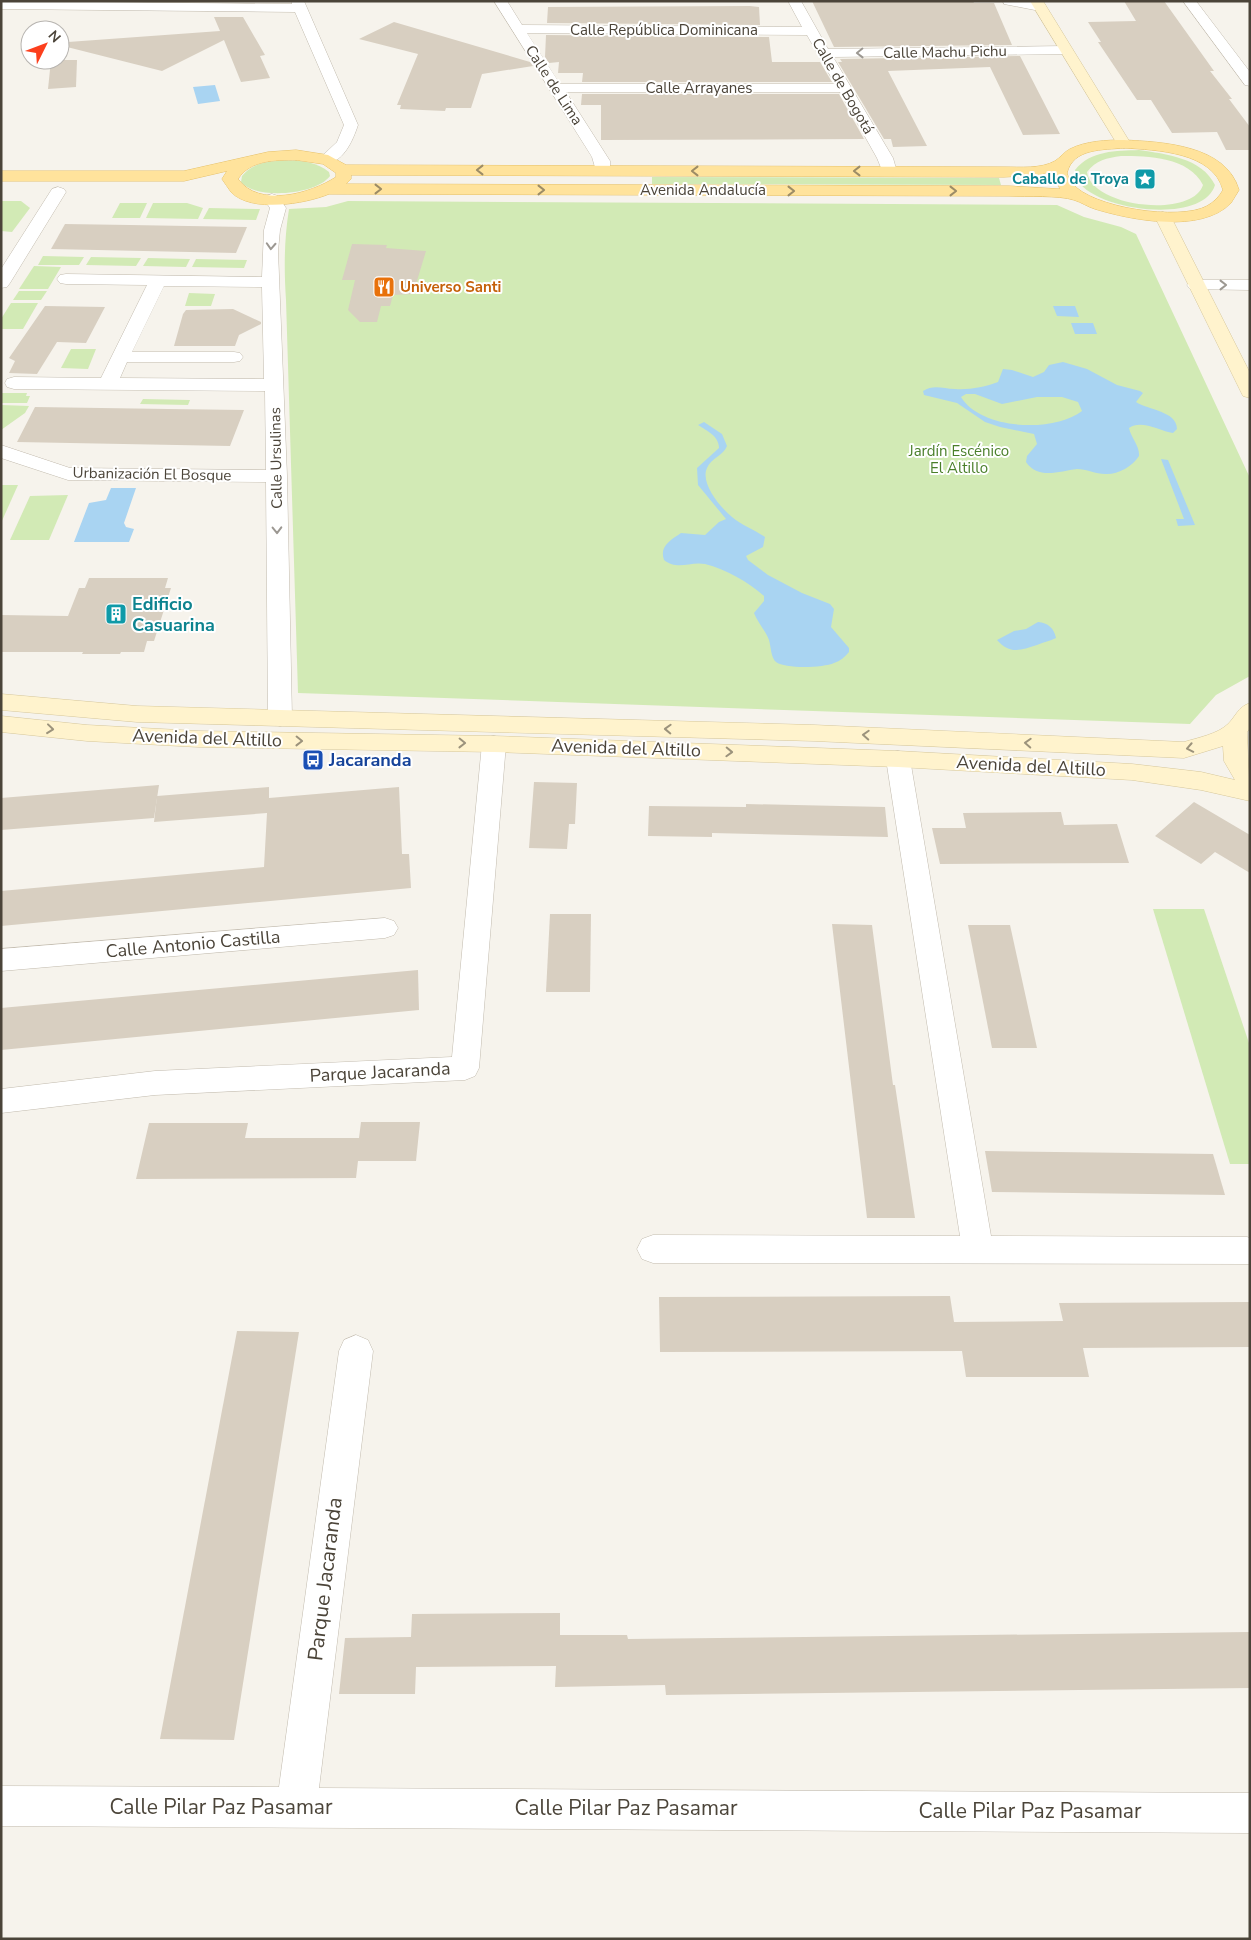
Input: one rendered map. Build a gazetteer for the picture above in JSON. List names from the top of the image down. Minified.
{"streets":{"main road":["Avenida Andalucía"],"street":["Calle República Dominicana","Calle Machu Pichu","Calle de Lima","Calle de Bogotá","Calle Arrayanes","Calle Ursulinas","Urbanización El Bosque","Avenida del Altillo","Calle Antonio Castilla","Parque Jacaranda","Calle Pilar Paz Pasamar"]},"crossings":[["Calle República Dominicana","Calle de Lima"],["Calle República Dominicana","Calle de Bogotá"],["Calle Machu Pichu","Calle de Bogotá"],["Calle de Lima","Calle Arrayanes"],["Calle de Lima","Avenida Andalucía"],["Calle de Bogotá","Calle Arrayanes"],["Calle de Bogotá","Avenida Andalucía"],["Avenida Andalucía","Calle Ursulinas"],["Calle Ursulinas","Urbanización El Bosque"],["Calle Ursulinas","Avenida del Altillo"],["Avenida del Altillo","Parque Jacaranda"],["Parque Jacaranda","Calle Pilar Paz Pasamar"]],"one_way":["Calle Machu Pichu","Calle Ursulinas"],"parks":["Jardín Escénico El Altillo"],"places":{"place":["Caballo de Troya"],"restaurant":["Universo Santi"],"building":["Edificio Casuarina"],"bus stop":["Jacaranda"]},"north":"top right"}
